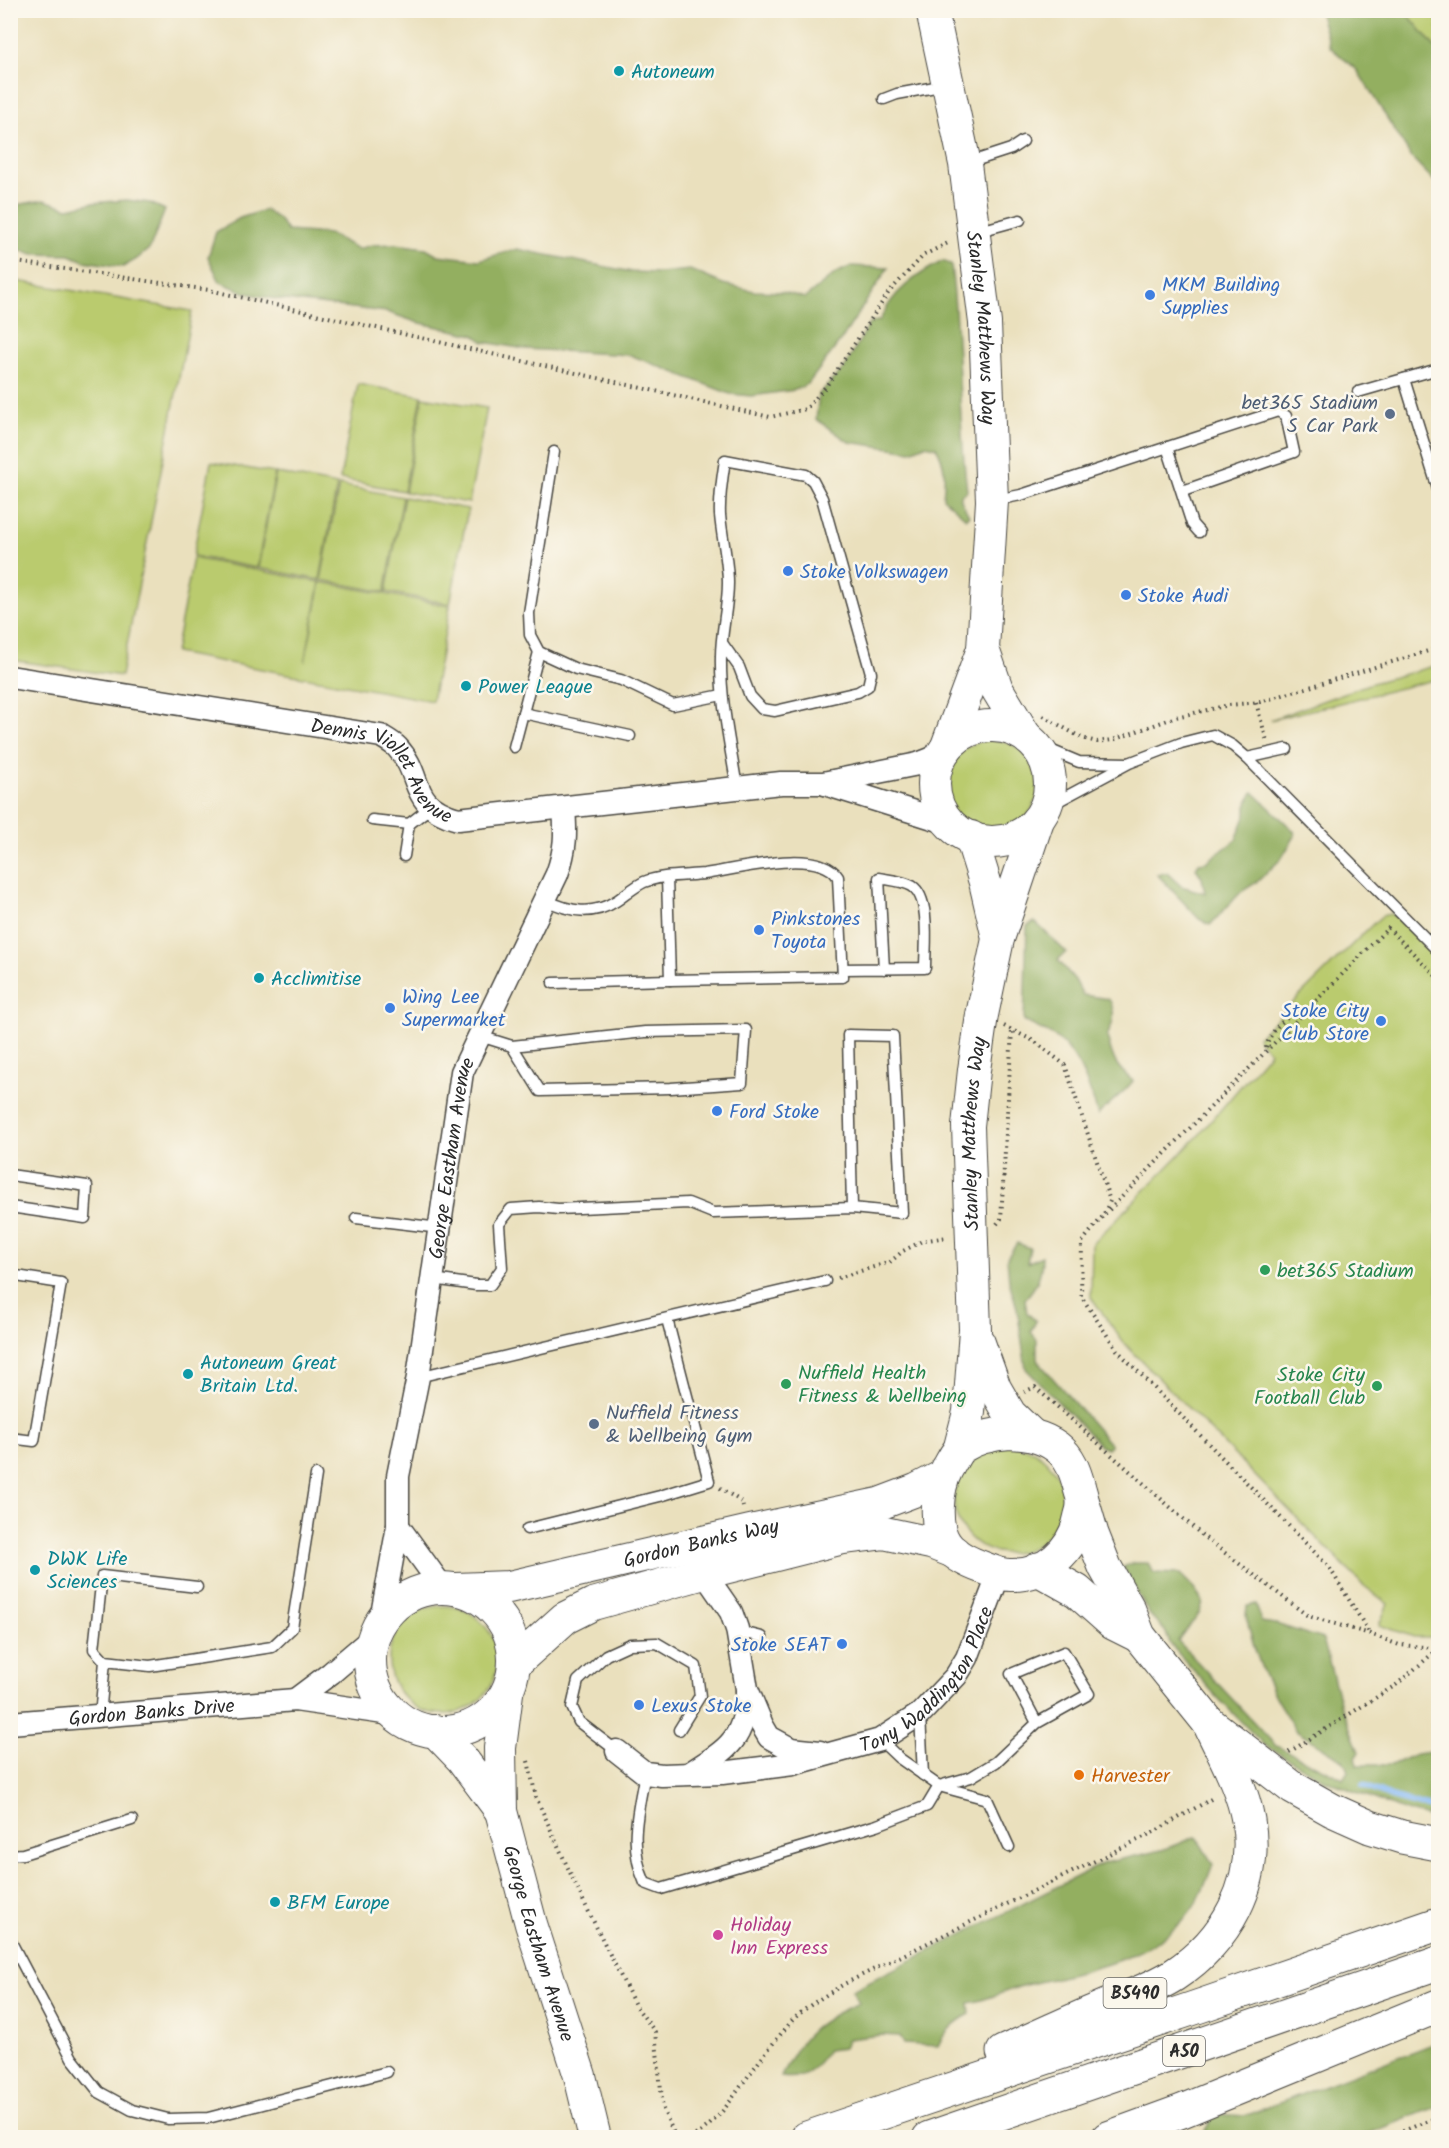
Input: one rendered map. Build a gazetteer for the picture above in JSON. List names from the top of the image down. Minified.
{"streets":{"highway":["B5490","A50"],"main road":["Stanley Matthews Way","George Eastham Avenue","Gordon Banks Way"],"street":["Dennis Viollet Avenue","Tony Waddington Place","Gordon Banks Drive"]},"crossings":[["Stanley Matthews Way","Dennis Viollet Avenue"],["Stanley Matthews Way","Gordon Banks Way"],["Stanley Matthews Way","Tony Waddington Place"],["Dennis Viollet Avenue","George Eastham Avenue"],["George Eastham Avenue","Gordon Banks Way"],["George Eastham Avenue","Gordon Banks Drive"],["Gordon Banks Way","Tony Waddington Place"],["Gordon Banks Way","Gordon Banks Drive"],["B5490","A50"]],"places":["Autoneum","MKM Building Supplies","bet365 Stadium S Car Park","Stoke Volkswagen","Stoke Audi","Power League","Pinkstones Toyota","Acclimitise","Wing Lee Supermarket","Stoke City Club Store","Ford Stoke","bet365 Stadium","Autoneum Great Britain Ltd.","Nuffield Health Fitness & Wellbeing","Stoke City Football Club","Nuffield Fitness & Wellbeing Gym","DWK Life Sciences","Stoke SEAT","Lexus Stoke","Harvester","BFM Europe","Holiday Inn Express"]}
